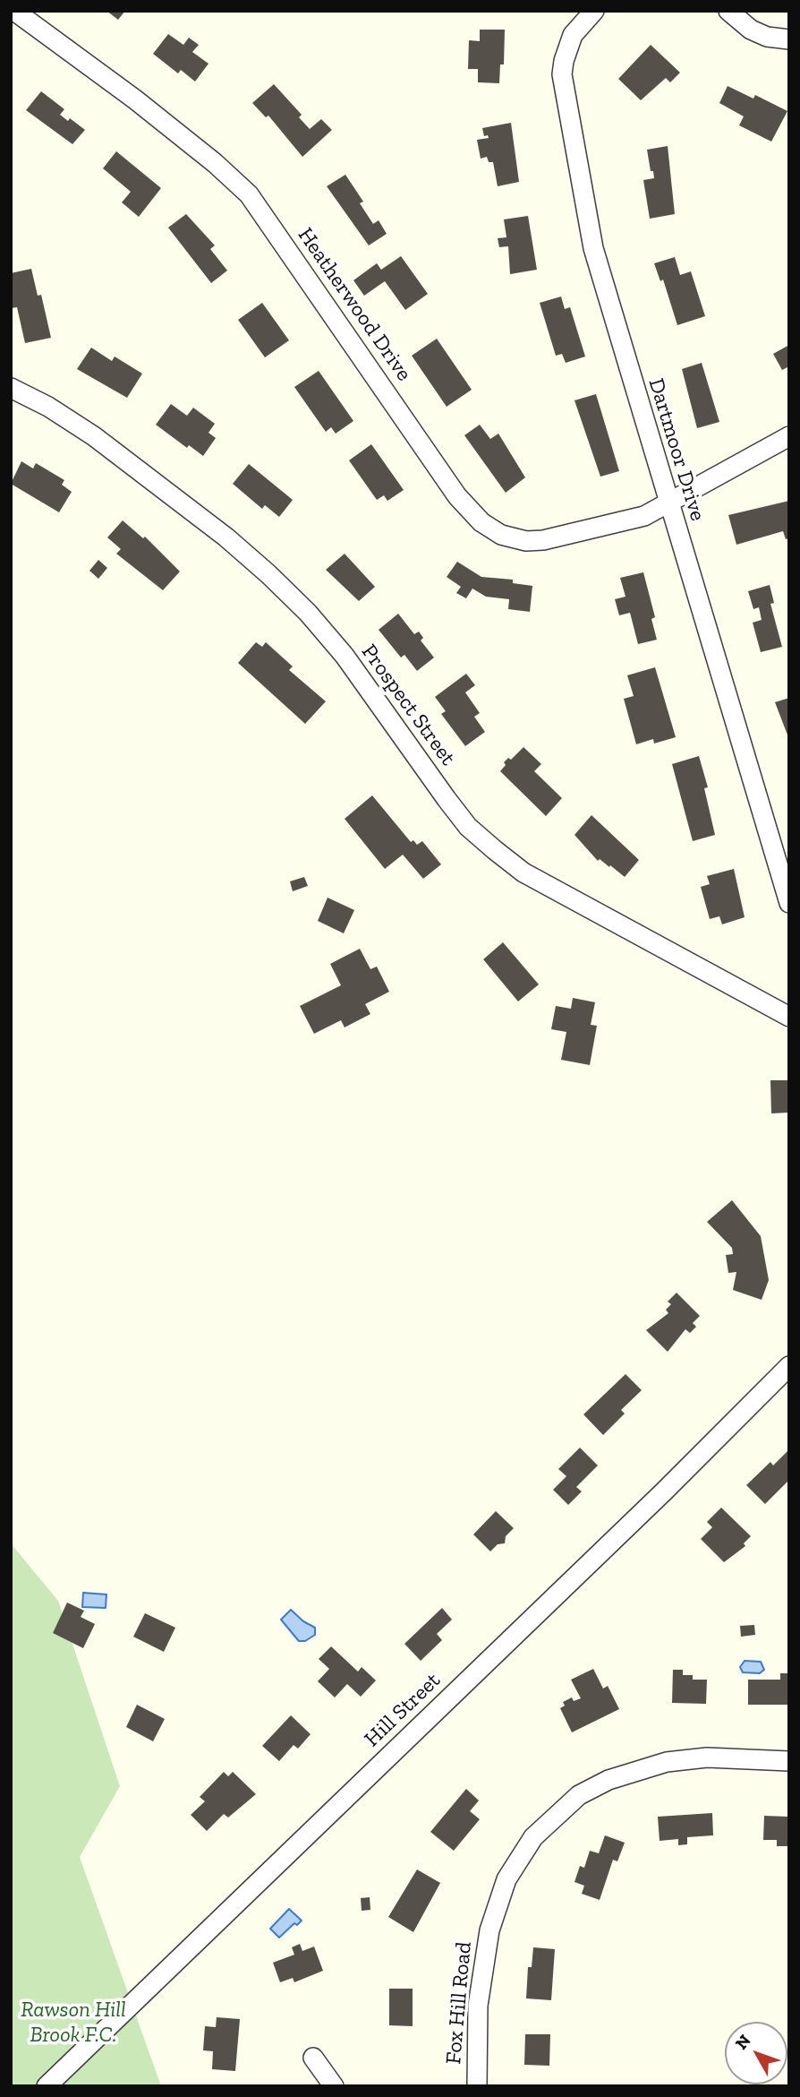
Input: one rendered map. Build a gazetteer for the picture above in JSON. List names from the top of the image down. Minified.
{"streets":{"street":["Heatherwood Drive","Dartmoor Drive","Prospect Street","Hill Street","Fox Hill Road"]},"crossings":[["Heatherwood Drive","Dartmoor Drive"]],"parks":["Rawson Hill Brook F.C."],"north":"top left"}
